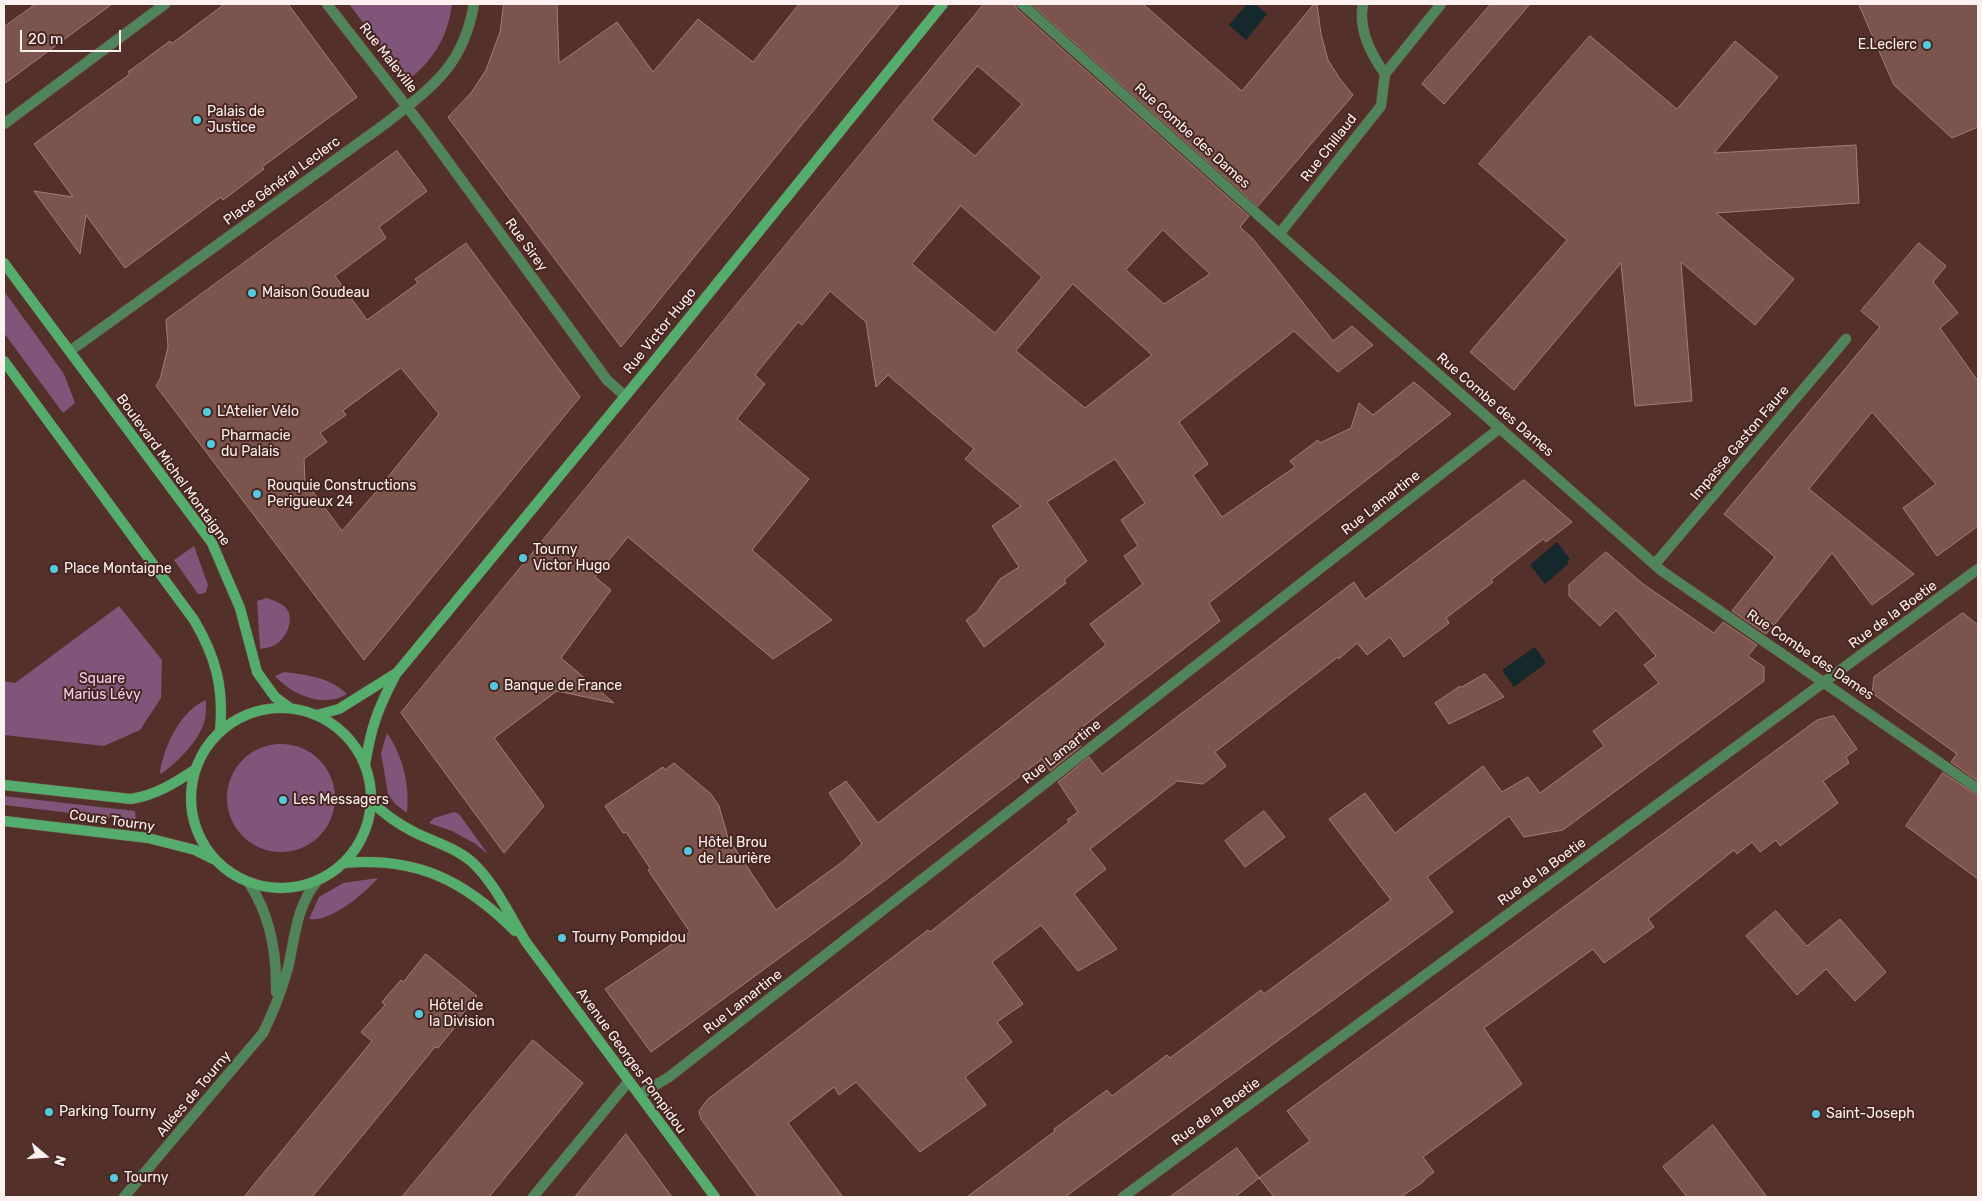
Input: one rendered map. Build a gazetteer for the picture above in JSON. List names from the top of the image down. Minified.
{"streets":{"main road":["Rue Victor Hugo","Boulevard Michel Montaigne","Cours Tourny","Avenue Georges Pompidou"],"street":["Rue Maleville","Rue Combe des Dames","Rue Chillaud","Place Général Leclerc","Rue Sirey","Impasse Gaston Faure","Rue Lamartine","Rue de la Boetie","Allées de Tourny"]},"crossings":[["Rue Maleville","Place Général Leclerc"],["Rue Maleville","Rue Sirey"],["Rue Combe des Dames","Rue Chillaud"],["Rue Combe des Dames","Impasse Gaston Faure"],["Rue Combe des Dames","Rue Lamartine"],["Rue Combe des Dames","Rue de la Boetie"],["Place Général Leclerc","Rue Sirey"],["Place Général Leclerc","Boulevard Michel Montaigne"],["Rue Sirey","Rue Victor Hugo"],["Rue Lamartine","Avenue Georges Pompidou"]],"parks":["Square Marius Lévy"],"places":["E.Leclerc","Palais de Justice","Maison Goudeau","L'Atelier Vélo","Pharmacie du Palais","Rouquie Constructions Perigueux 24","Tourny Victor Hugo","Place Montaigne","Banque de France","Les Messagers","Hôtel Brou de Laurière","Tourny Pompidou","Hôtel de la Division","Parking Tourny","Saint-Joseph","Tourny"],"scale_bar":"20 m","north":"right"}
